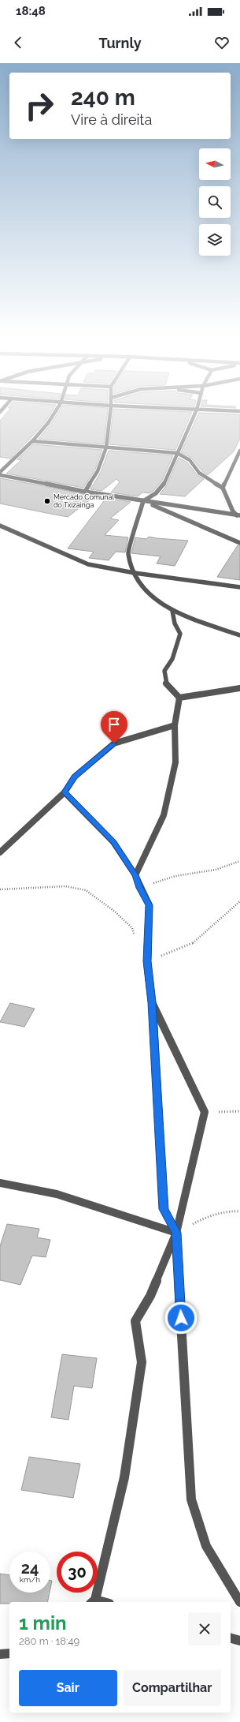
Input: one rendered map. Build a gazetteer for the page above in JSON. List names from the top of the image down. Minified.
{"places":["Mercado Comunal do Txizainga"],"north":"left","page":{"status":"18:48","header":"Turnly","turn":["240 m","Vire à direita"],"speed":"24 km/h","limit":"30","heading":["1 min","280 m · 18:49"],"buttons":["Sair","Compartilhar"]}}
